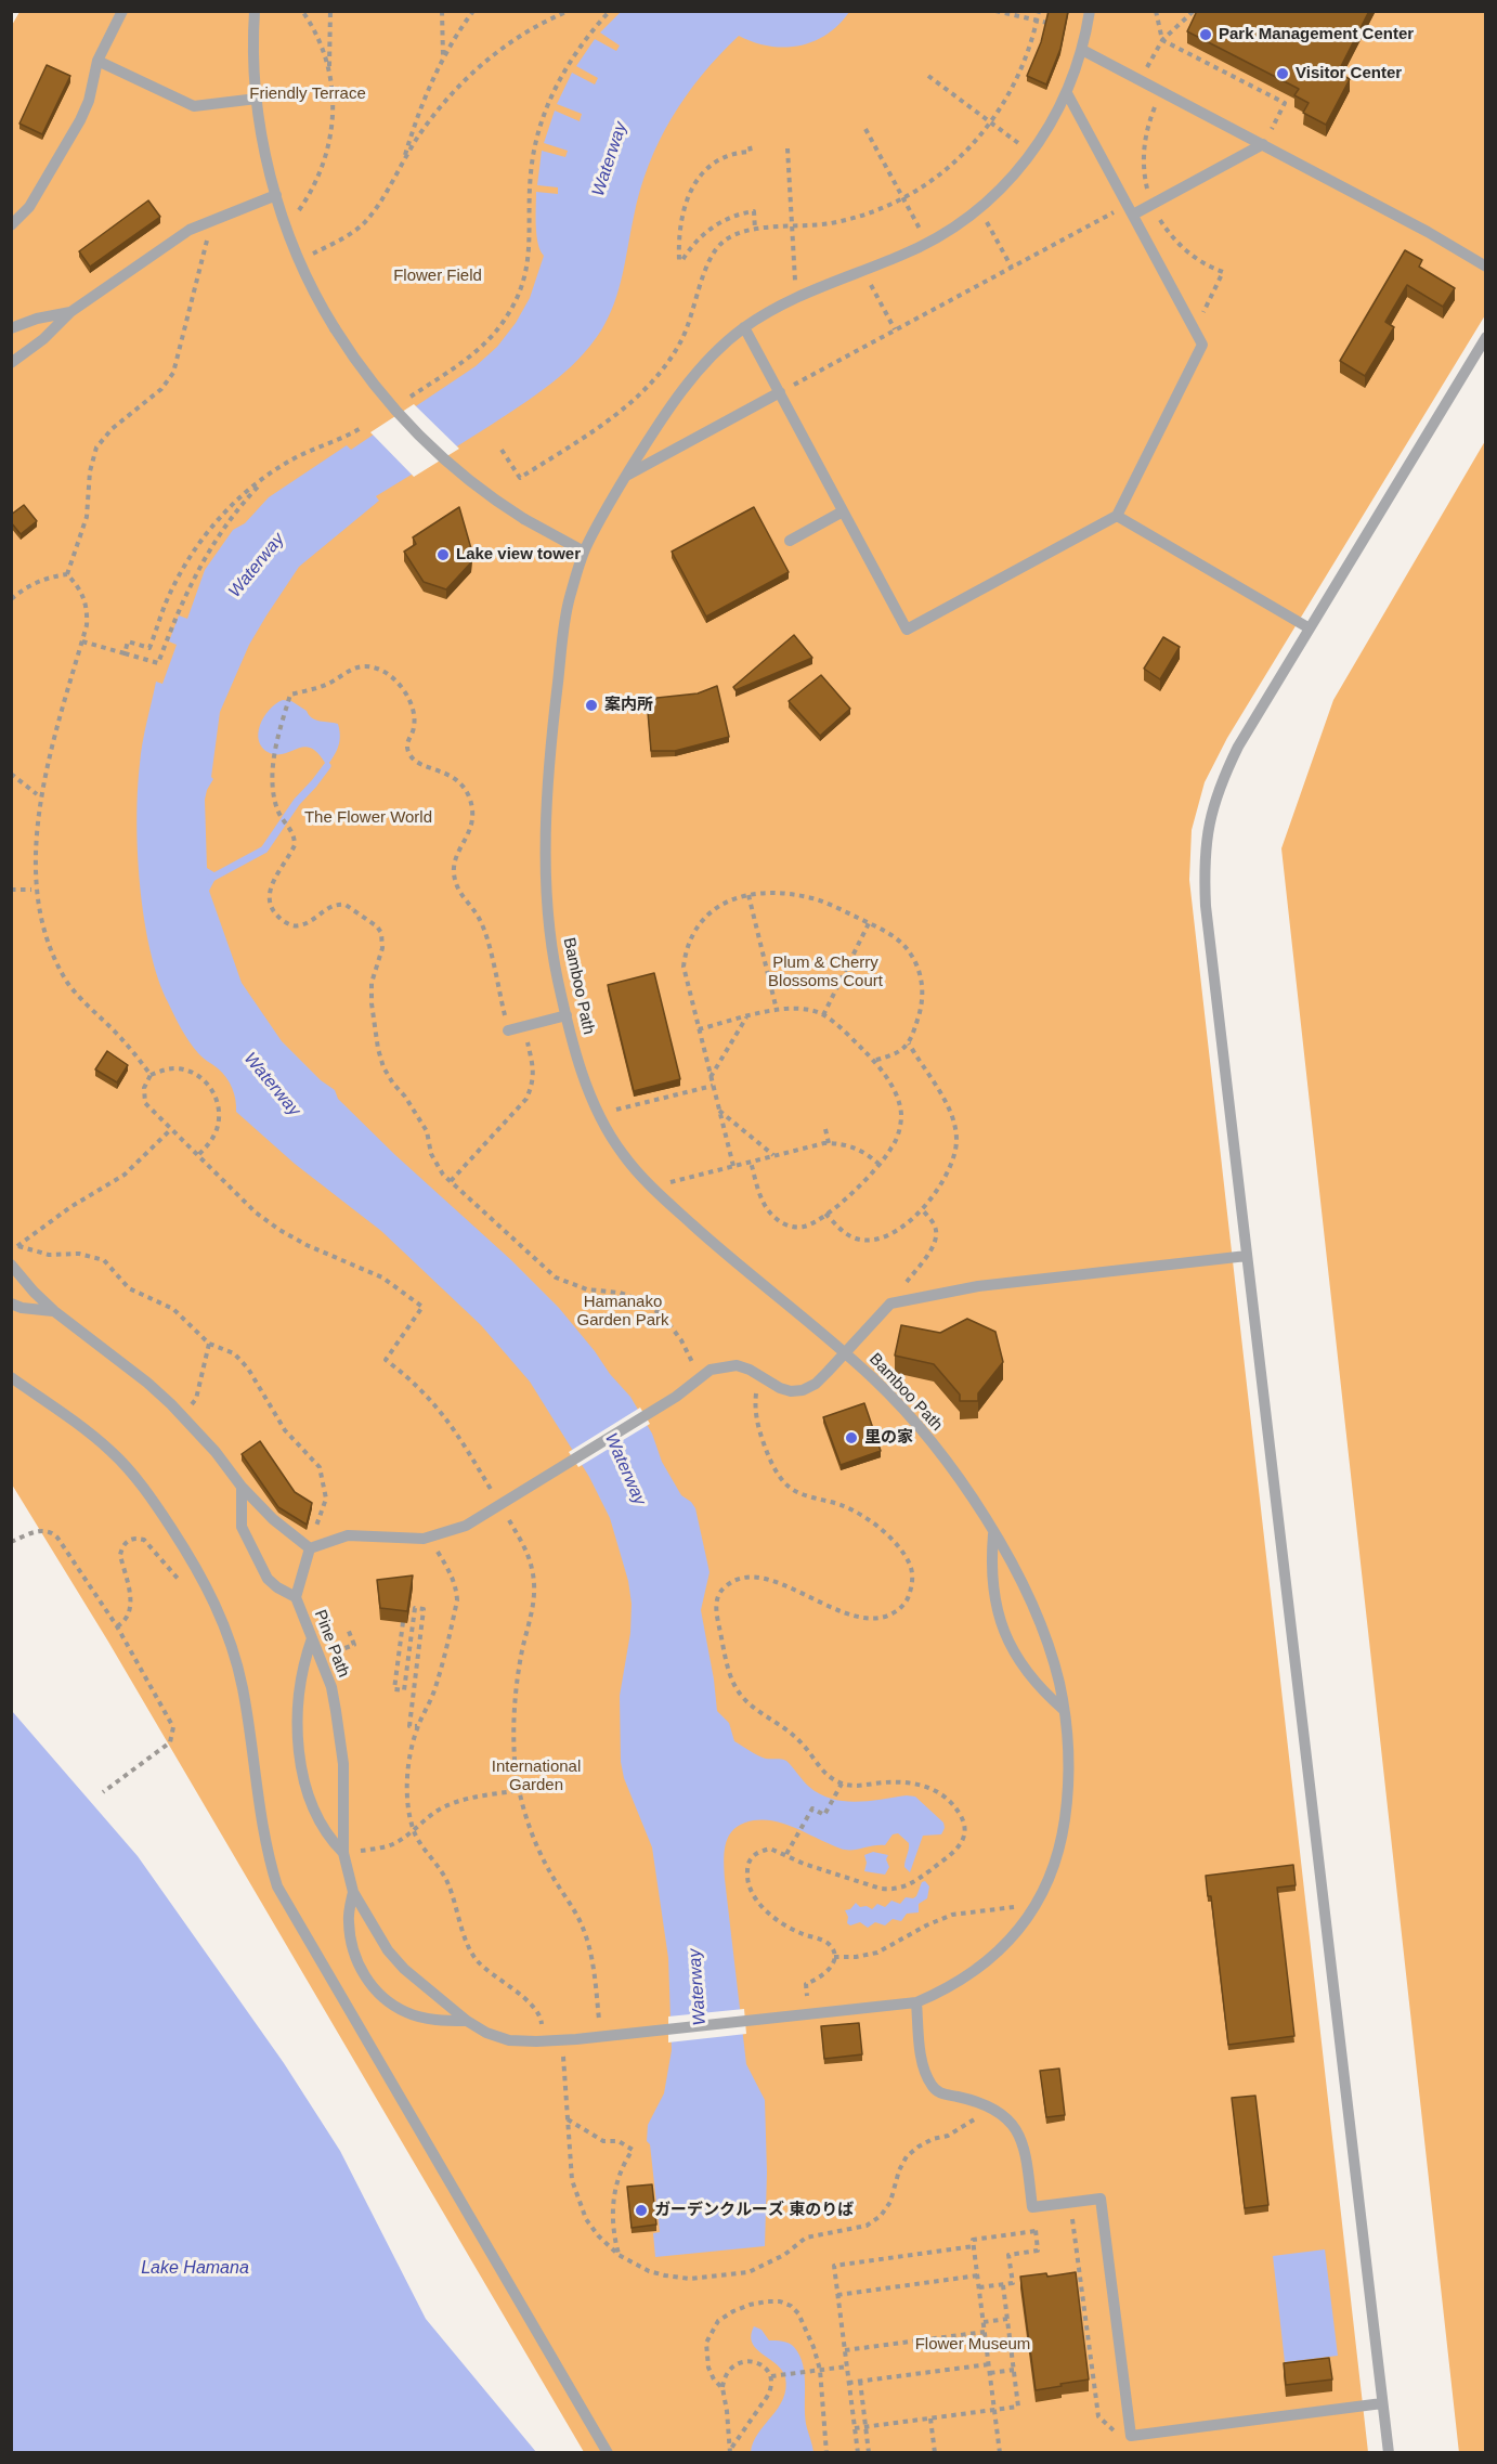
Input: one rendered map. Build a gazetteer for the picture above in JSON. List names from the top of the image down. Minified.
{"streets":{"lane":["Bamboo Path","Pine Path"]},"crossings":[["Bamboo Path","Pine Path"]],"water":["Waterway","Lake Hamana"],"parks":["Friendly Terrace","Flower Field","The Flower World","Plum & Cherry Blossoms Court","Hamanako Garden Park","International Garden","Flower Museum"],"places":["Park Management Center","Visitor Center","Lake view tower","案内所","里の家","ガーデンクルーズ 東のりば"]}
